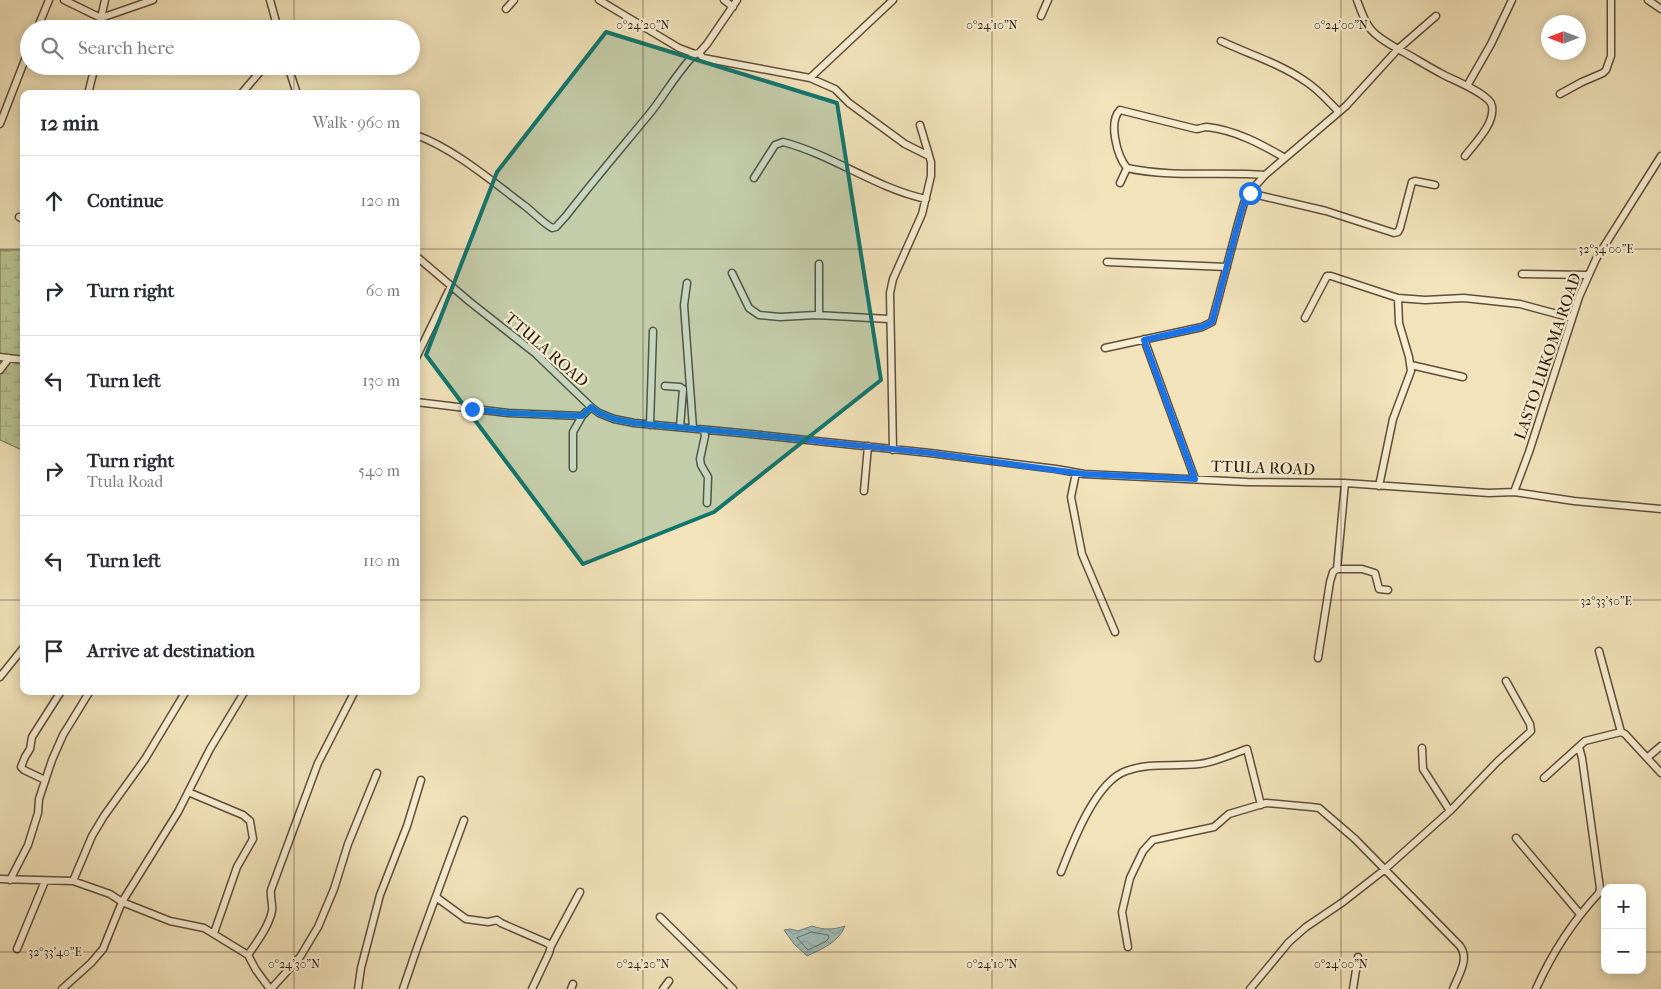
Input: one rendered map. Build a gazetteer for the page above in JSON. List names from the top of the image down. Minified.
{"streets":{"street":["TTULA ROAD","LASTO LUKOMA ROAD"]},"crossings":[["TTULA ROAD","LASTO LUKOMA ROAD"]],"north":"left","page":{"search":"Search here","heading":["12 min","Walk · 960 m"],"list":[["Continue","120 m"],["Turn right","60 m"],["Turn left","130 m"],["Turn right","Ttula Road","540 m"],["Turn left","110 m"],"Arrive at destination"],"map_buttons":["+","−"]},"coordinates":["0°24'20\"N","0°24'10\"N","0°24'00\"N","32°34'00\"E","32°33'50\"E","32°33'40\"E","0°24'30\"N"]}
